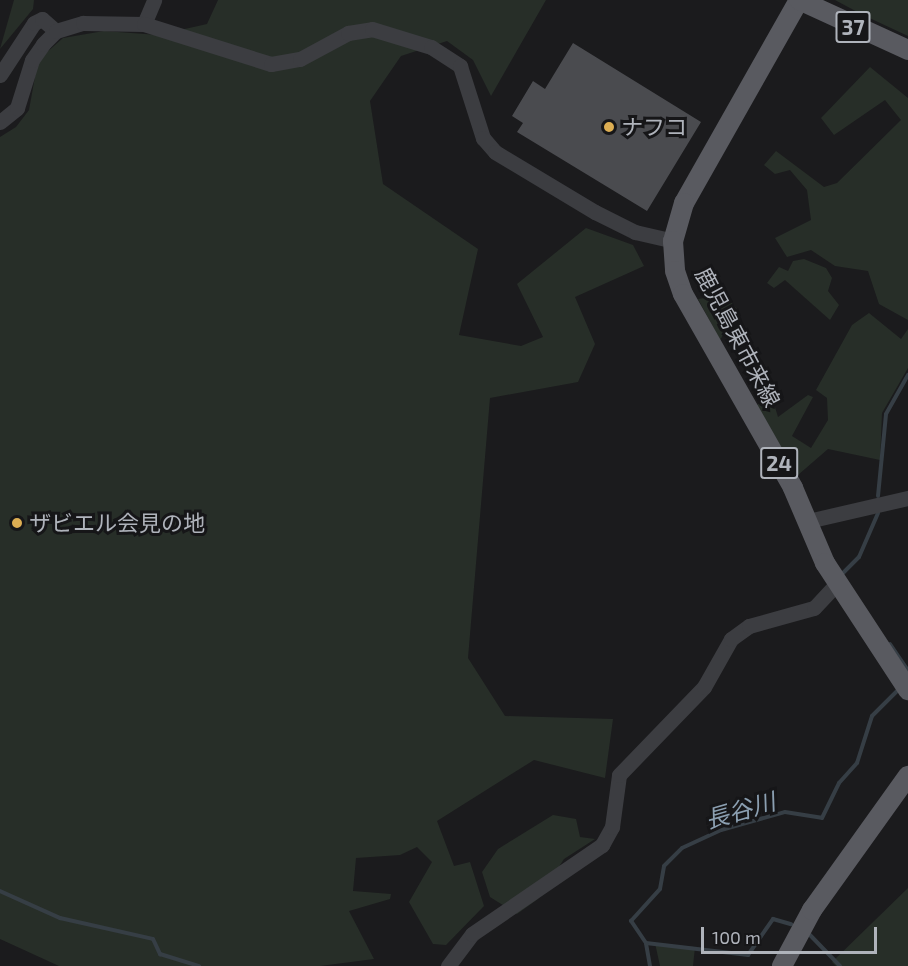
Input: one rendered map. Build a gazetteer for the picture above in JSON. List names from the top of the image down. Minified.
{"streets":{"main road":["37","鹿児島東市来線","24"]},"crossings":[["37","鹿児島東市来線"]],"water":["長谷川"],"places":["ナフコ","ザビエル会見の地"],"scale_bar":"100 m"}
